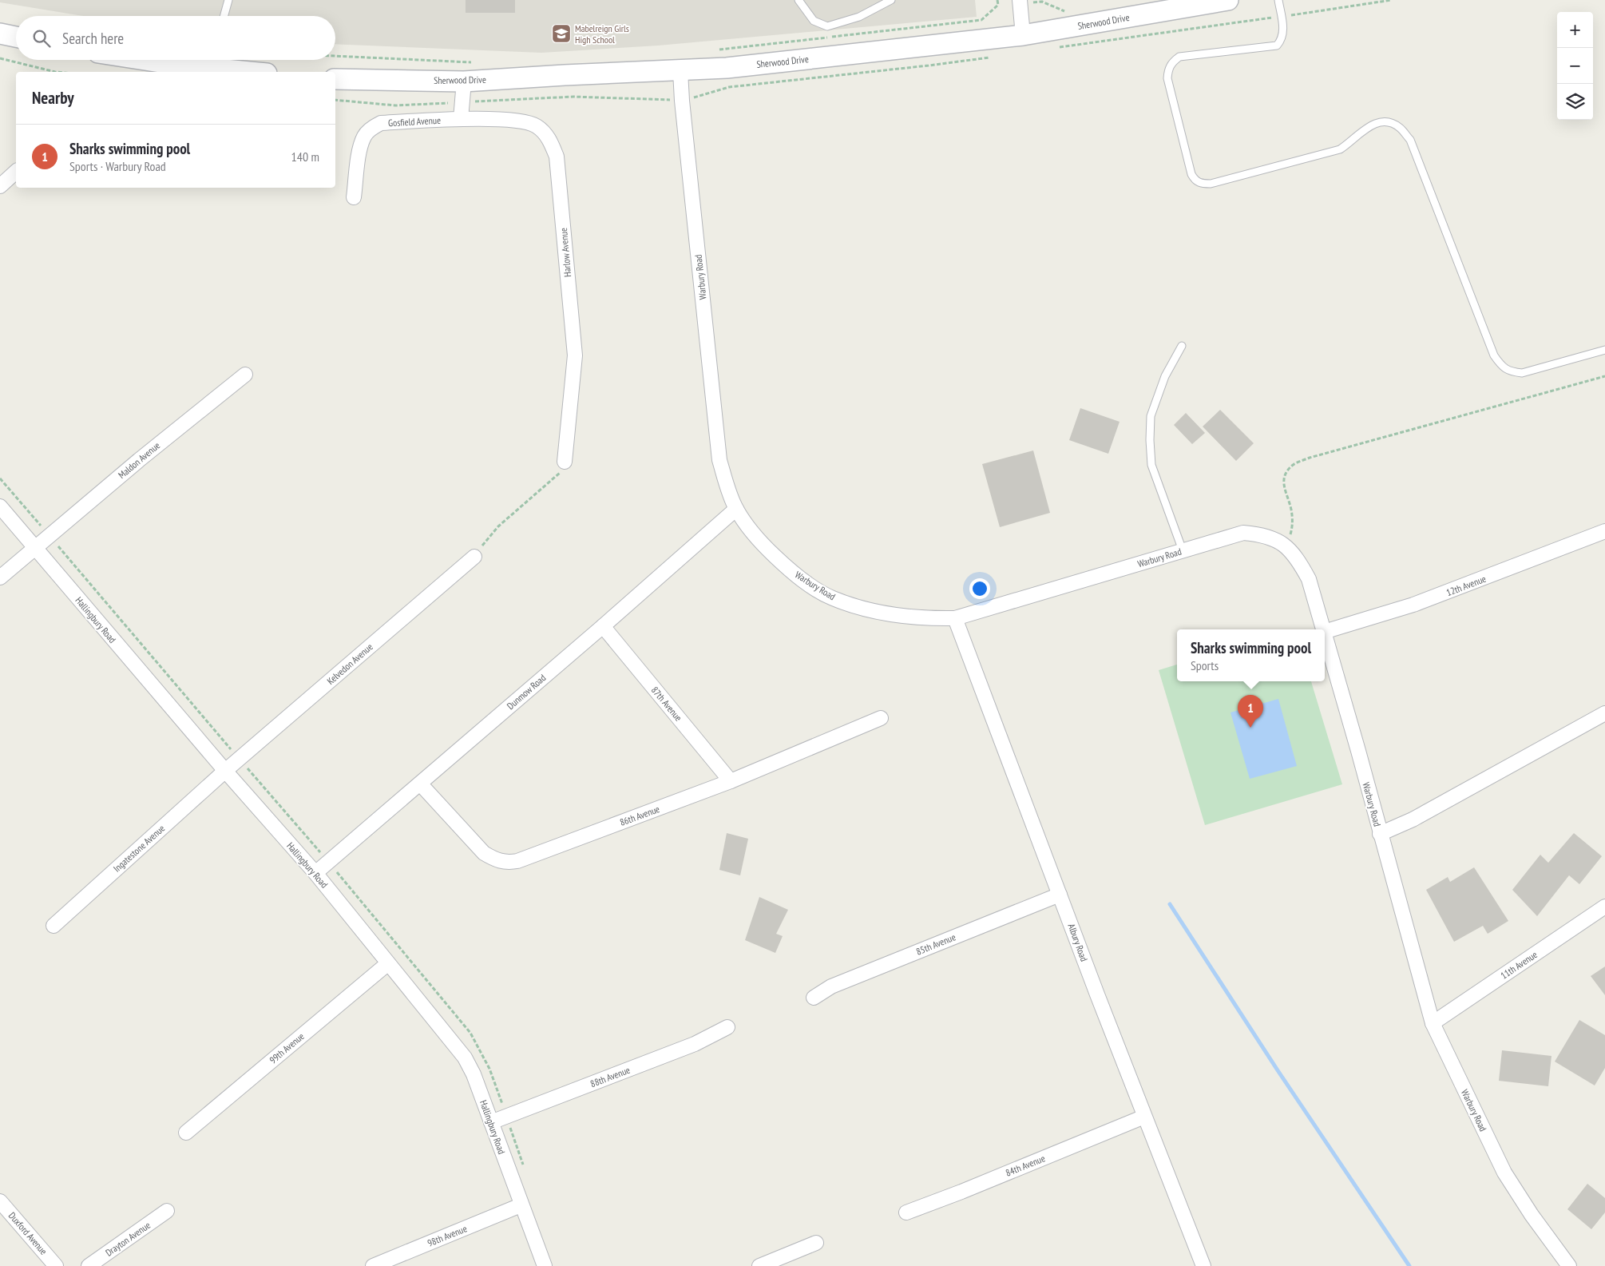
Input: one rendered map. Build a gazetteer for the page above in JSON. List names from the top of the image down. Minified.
{"streets":{"street":["Sherwood Drive","Gosfield Avenue","Harlow Avenue","Warbury Road","Maldon Avenue","12th Avenue","Hallingbury Road","Kelvedon Avenue","Dunmow Road","87th Avenue","86th Avenue","Ingatestone Avenue","Albury Road","85th Avenue","11th Avenue","99th Avenue","88th Avenue","84th Avenue","Duxford Avenue","98th Avenue","Drayton Avenue"]},"crossings":[["Sherwood Drive","Warbury Road"],["Gosfield Avenue","Harlow Avenue"],["Warbury Road","Dunmow Road"],["Warbury Road","Albury Road"],["Warbury Road","11th Avenue"],["Maldon Avenue","Hallingbury Road"],["Hallingbury Road","Kelvedon Avenue"],["Hallingbury Road","Dunmow Road"],["Hallingbury Road","Ingatestone Avenue"],["Hallingbury Road","99th Avenue"],["Hallingbury Road","88th Avenue"],["Hallingbury Road","98th Avenue"],["Kelvedon Avenue","Ingatestone Avenue"],["Dunmow Road","87th Avenue"],["Dunmow Road","86th Avenue"],["87th Avenue","86th Avenue"],["Albury Road","85th Avenue"],["Albury Road","84th Avenue"]],"places":{"school or university":["Mabelreign Girls High School"]},"page":{"map_buttons":["+","−"],"search":"Search here","heading":"Nearby","list":[{"mark":"1","name":"Sharks swimming pool","note":"Sports · Warbury Road","value":"140 m"}],"popup":["Sharks swimming pool","Sports"],"pins":"1"}}
